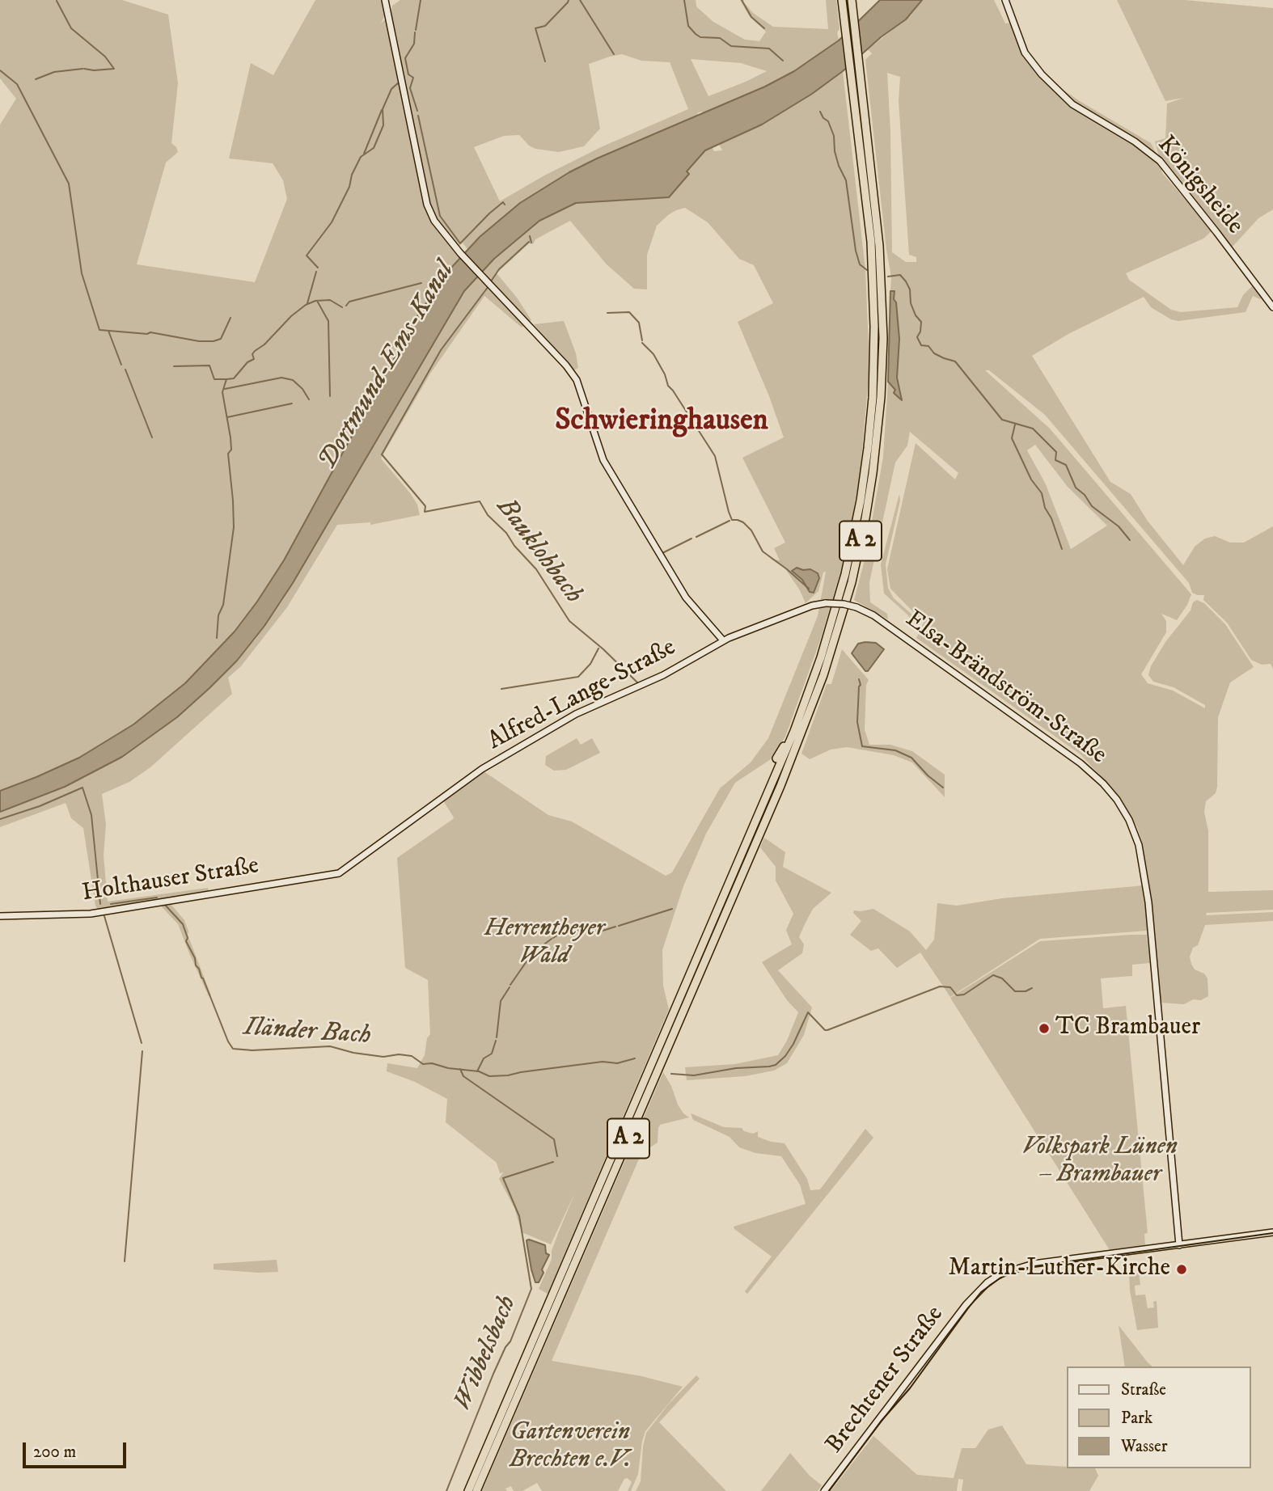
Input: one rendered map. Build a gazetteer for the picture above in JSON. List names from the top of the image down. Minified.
{"streets":{"highway":["A 2"],"street":["Königsheide","Elsa-Brändström-Straße","Alfred-Lange-Straße","Holthauser Straße","Brechtener Straße"]},"crossings":[["Elsa-Brändström-Straße","Alfred-Lange-Straße"],["Elsa-Brändström-Straße","Brechtener Straße"],["Alfred-Lange-Straße","Holthauser Straße"]],"districts":["Schwieringhausen"],"water":["Dortmund-Ems-Kanal","Bauklohbach","Iländer Bach","Wibbelsbach"],"parks":["Herrentheyer Wald","Volkspark Lünen – Brambauer","Gartenverein Brechten e.V."],"places":["TC Brambauer","Martin-Luther-Kirche"],"legend":["Straße","Park","Wasser"],"scale_bar":"200 m"}
